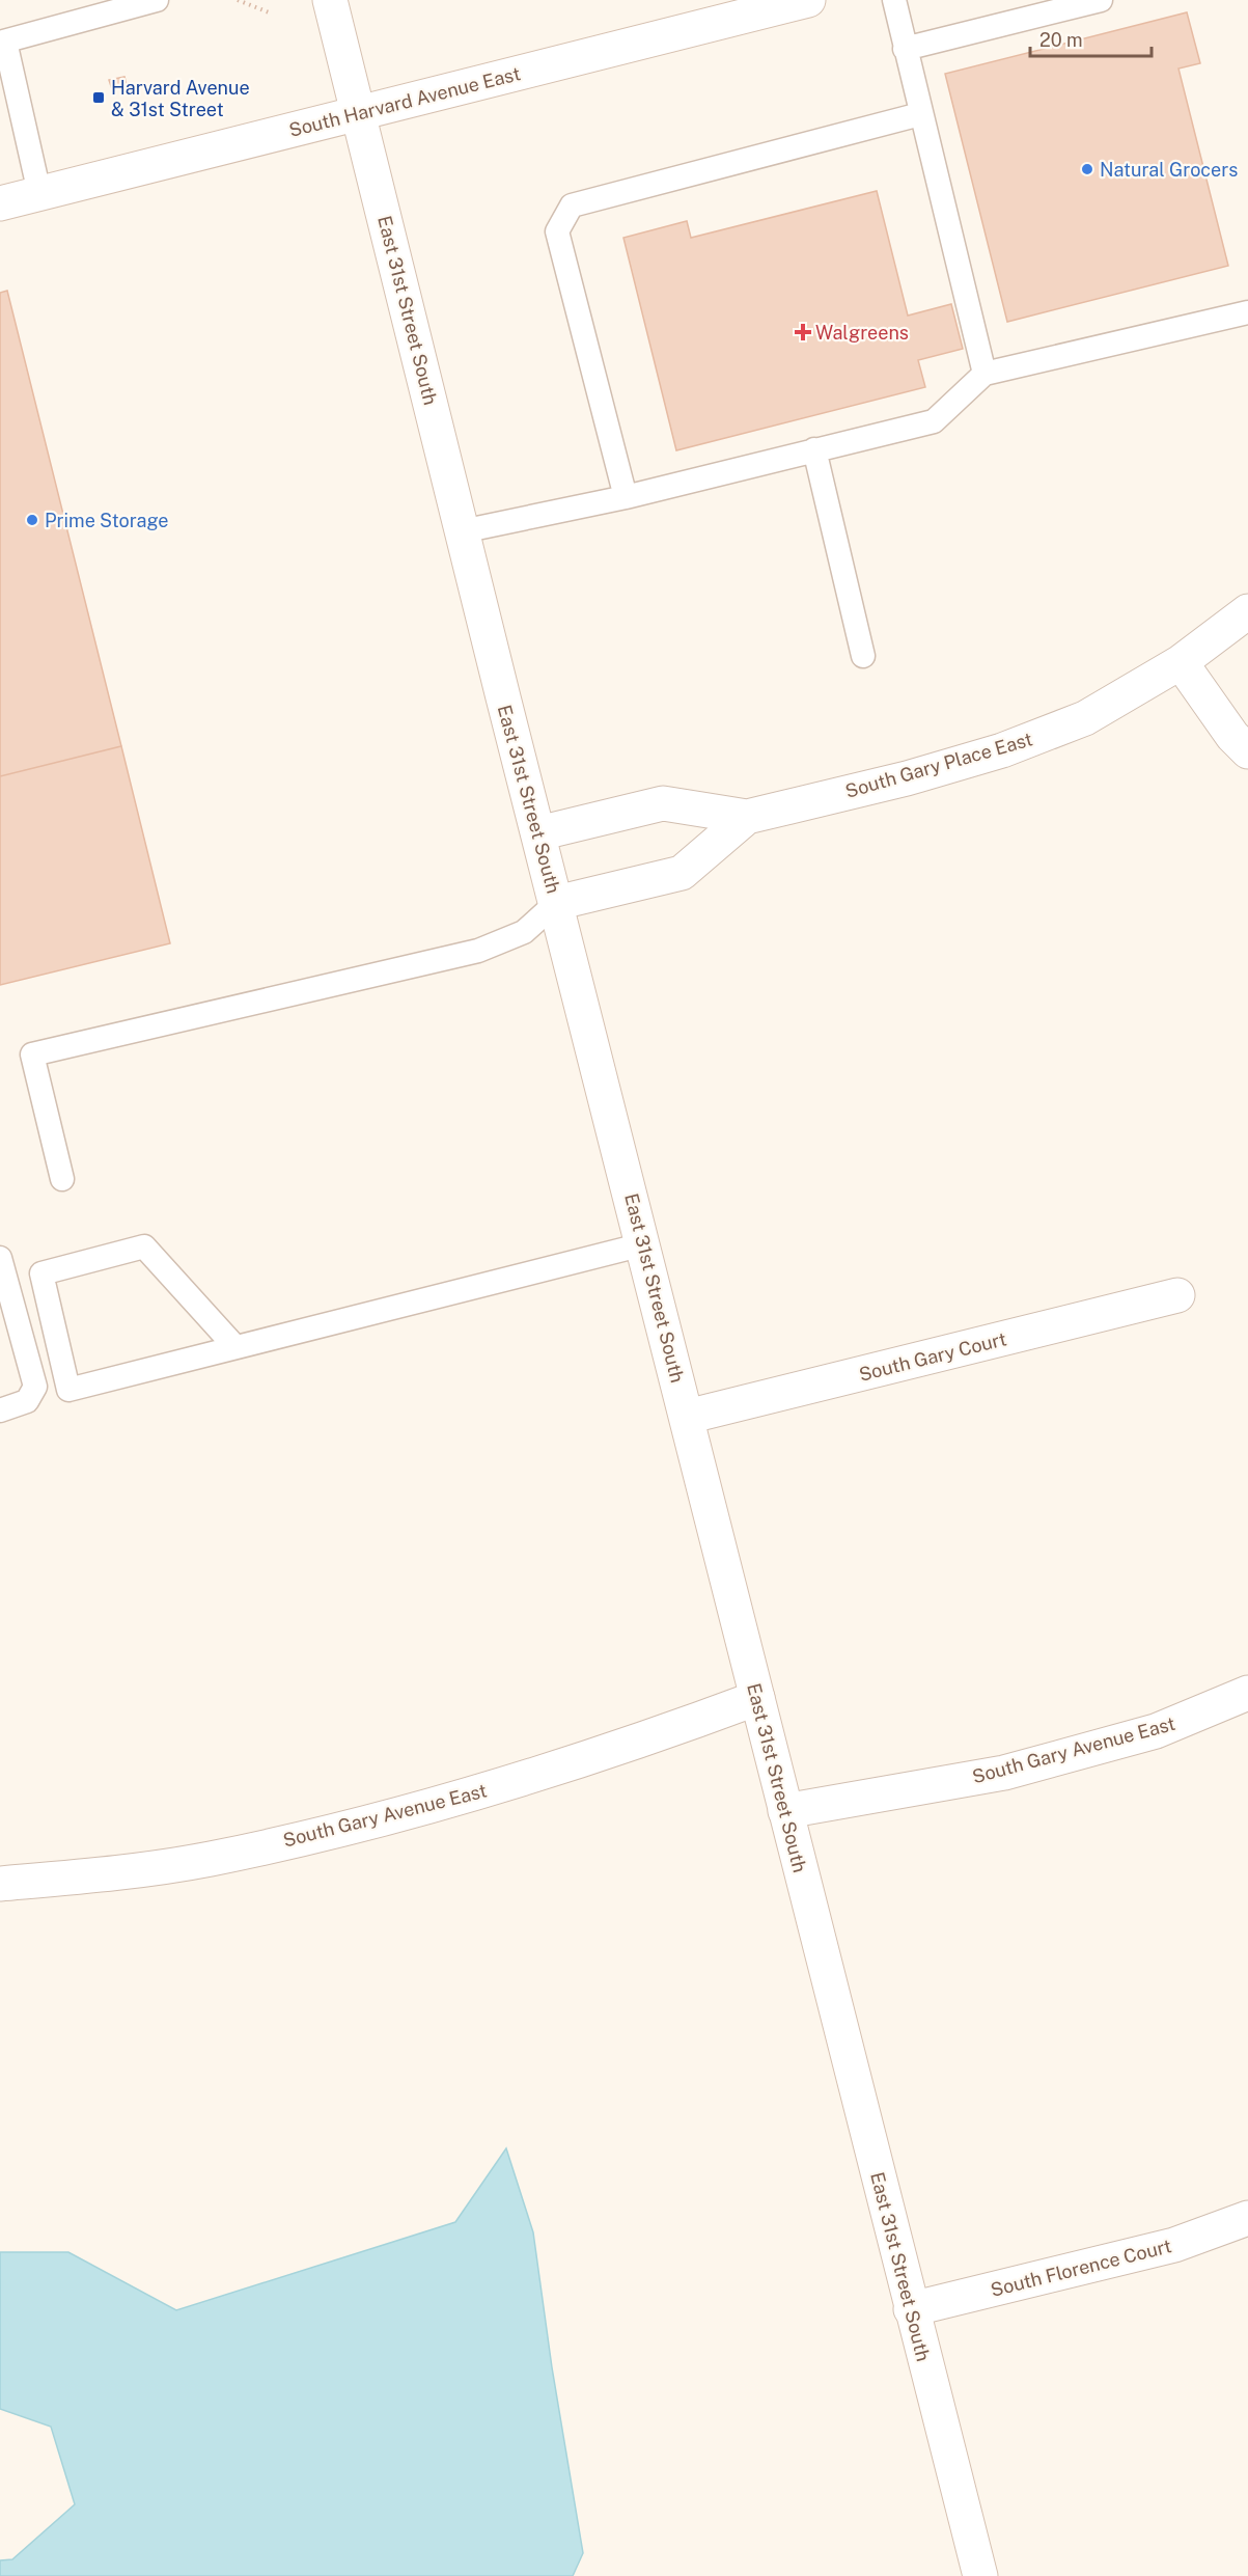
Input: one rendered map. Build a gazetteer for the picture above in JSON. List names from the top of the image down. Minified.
{"streets":{"main road":["South Harvard Avenue East","East 31st Street South","South Gary Place East","South Gary Court","South Gary Avenue East","South Florence Court"]},"crossings":[["South Harvard Avenue East","East 31st Street South"],["East 31st Street South","South Gary Place East"],["East 31st Street South","South Gary Court"],["East 31st Street South","South Gary Avenue East"],["East 31st Street South","South Florence Court"]],"places":{"transit":["Harvard Avenue & 31st Street"],"other":["Natural Grocers","Prime Storage"],"health":["Walgreens"]},"scale_bar":"20 m"}
